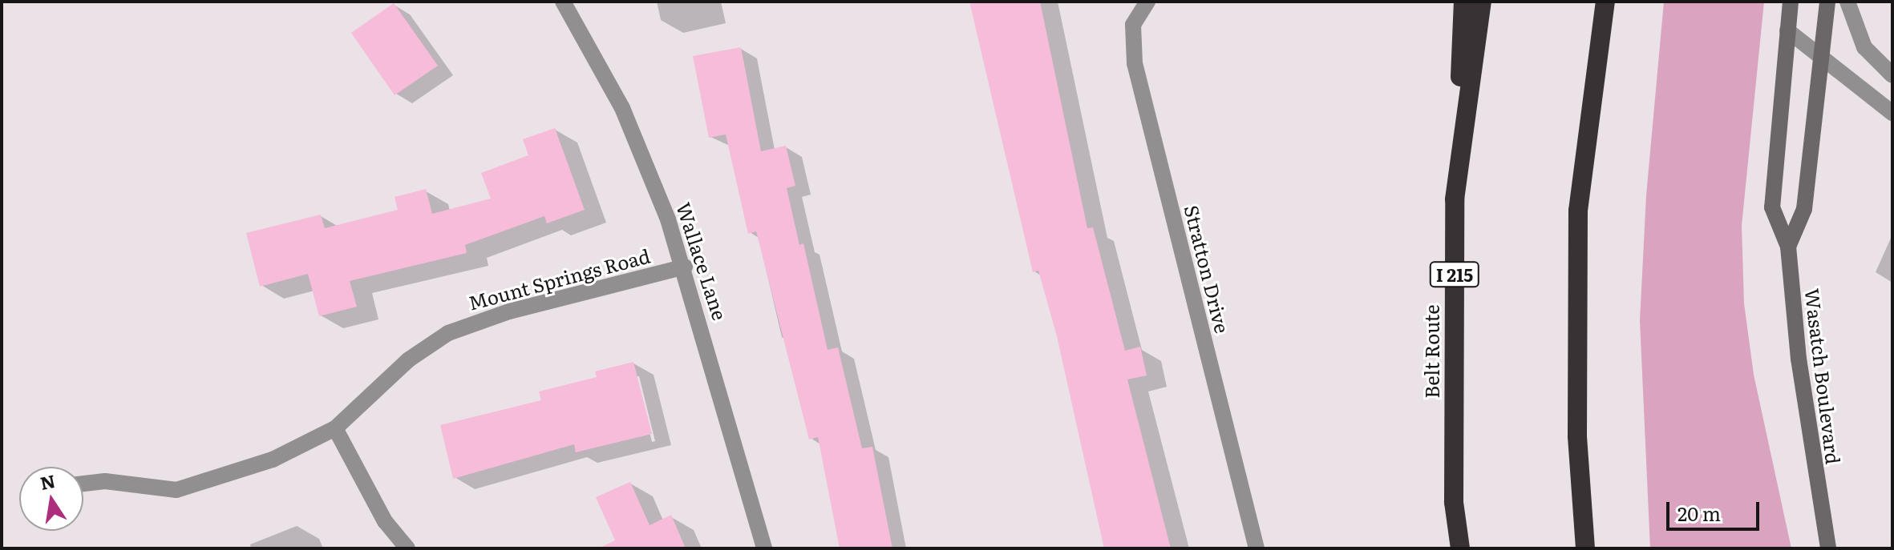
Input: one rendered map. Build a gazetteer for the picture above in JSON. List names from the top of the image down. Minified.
{"streets":{"highway":["I 215","Belt Route"],"street":["Wallace Lane","Stratton Drive","Mount Springs Road","Wasatch Boulevard"]},"crossings":[["Wallace Lane","Mount Springs Road"]],"scale_bar":"20 m","north":"top"}
